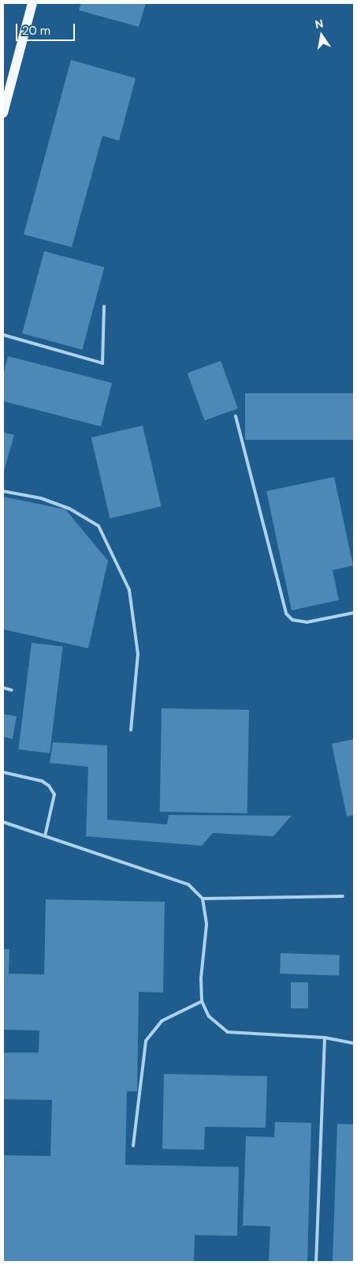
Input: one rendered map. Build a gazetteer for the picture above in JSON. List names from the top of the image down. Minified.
{"scale_bar":"20 m","north":"top"}
